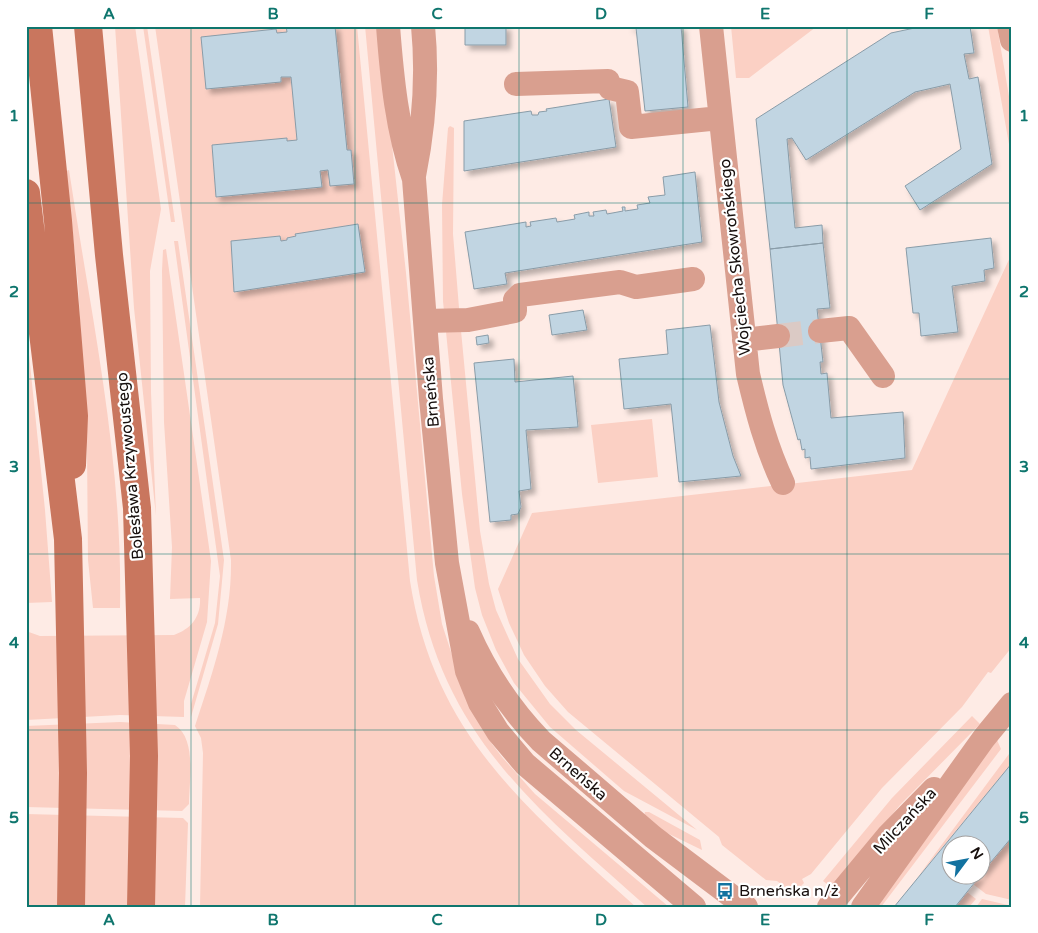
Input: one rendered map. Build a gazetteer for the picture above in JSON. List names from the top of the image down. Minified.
{"streets":{"main road":["Bolesława Krzywoustego"],"street":["Wojciecha Skowrońskiego","Brneńska","Milczańska"]},"places":{"bus stop":["Brneńska n/ż"]},"north":"top right","grid":{"columns":["A","B","C","D","E","F"],"rows":["1","2","3","4","5"]}}
